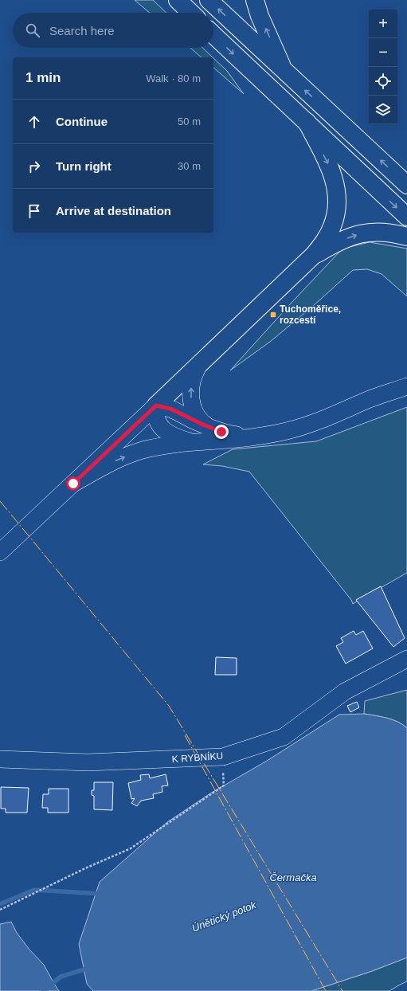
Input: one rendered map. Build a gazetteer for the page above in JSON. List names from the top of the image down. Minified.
{"streets":{"street":["K RYBNÍKU"]},"water":["Čermačka","Únětický potok"],"places":{"transit":["Tuchoměřice, rozcestí"]},"page":{"map_buttons":["+","−"],"search":"Search here","heading":["1 min","Walk · 80 m"],"list":[["Continue","50 m"],["Turn right","30 m"],"Arrive at destination"]}}
